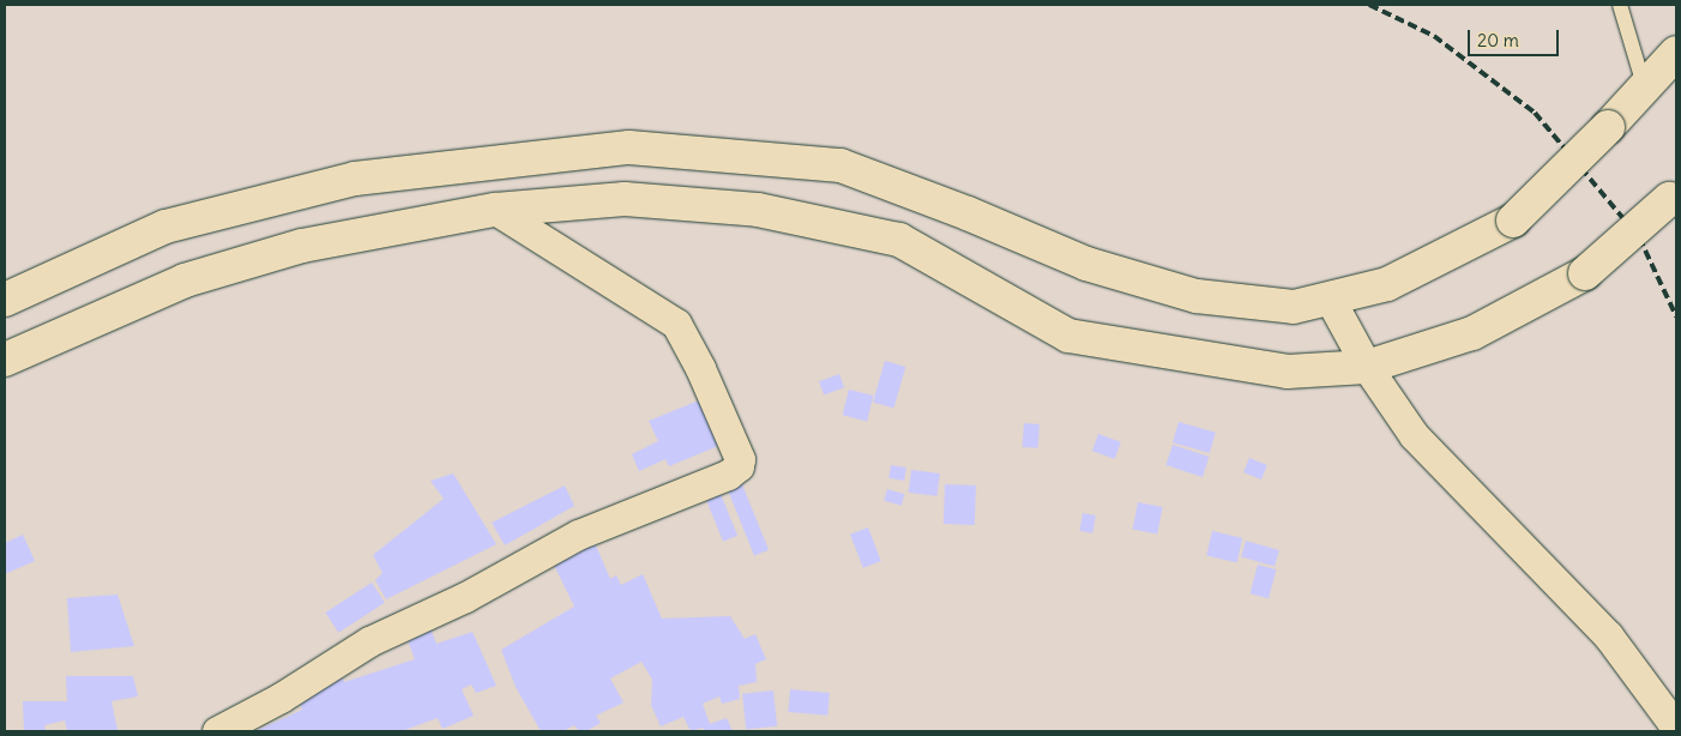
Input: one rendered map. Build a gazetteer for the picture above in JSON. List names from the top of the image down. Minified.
{"scale_bar":"20 m"}
